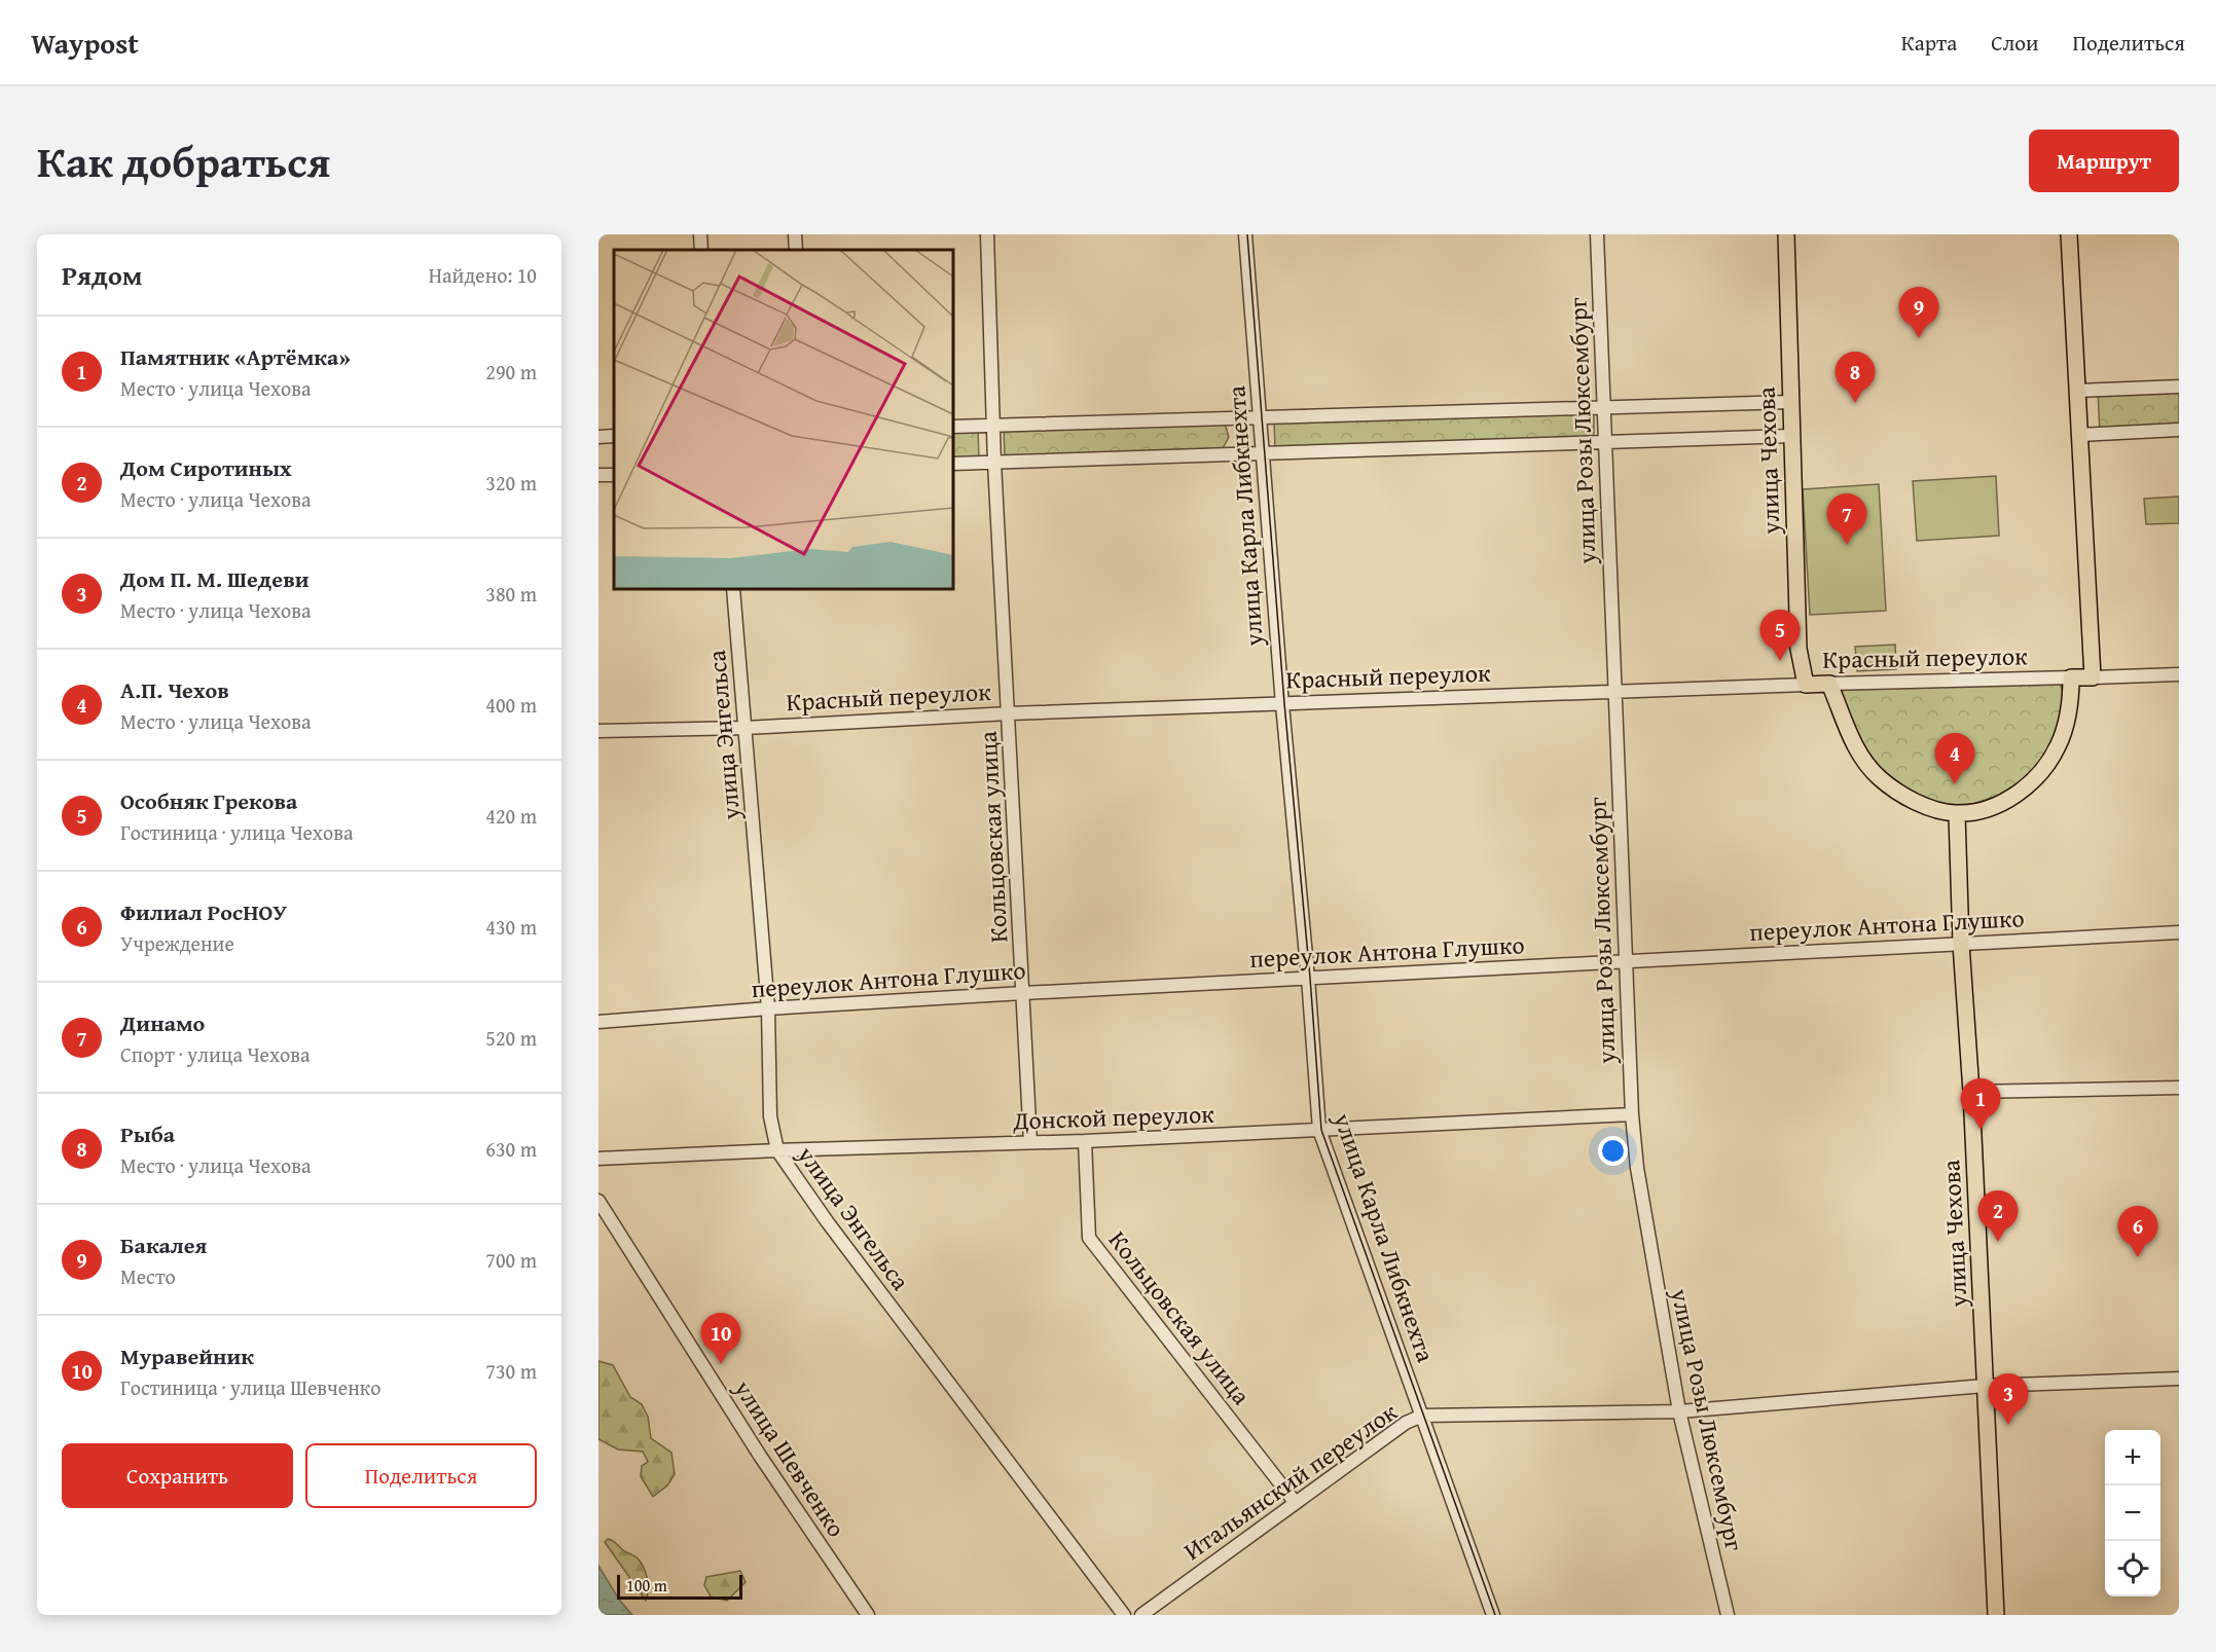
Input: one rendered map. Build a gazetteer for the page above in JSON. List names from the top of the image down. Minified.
{"streets":{"main road":["улица Чехова","Красный переулок"],"street":["улица Розы Люксембург","улица Карла Либкнехта","улица Энгельса","Кольцовская улица","переулок Антона Глушко","Донской переулок","улица Шевченко","Итальянский переулок"]},"crossings":[["улица Розы Люксембург","Красный переулок"],["улица Розы Люксембург","переулок Антона Глушко"],["улица Розы Люксембург","Донской переулок"],["улица Розы Люксембург","Итальянский переулок"],["улица Чехова","Красный переулок"],["улица Чехова","переулок Антона Глушко"],["улица Чехова","Итальянский переулок"],["улица Карла Либкнехта","Красный переулок"],["улица Карла Либкнехта","переулок Антона Глушко"],["улица Карла Либкнехта","Донской переулок"],["улица Карла Либкнехта","Итальянский переулок"],["Красный переулок","улица Энгельса"],["Красный переулок","Кольцовская улица"],["улица Энгельса","переулок Антона Глушко"],["улица Энгельса","Донской переулок"],["Кольцовская улица","переулок Антона Глушко"],["Кольцовская улица","Донской переулок"],["Кольцовская улица","Итальянский переулок"]],"scale_bar":"100 m","page":{"header":"Waypost","nav":["Карта","Слои","Поделиться"],"title":"Как добраться","buttons":["Маршрут",["Сохранить","Поделиться"]],"heading":["Рядом","Найдено: 10"],"pins":["9","8","7","5","4","1","2","6","10","3"],"list":[{"mark":"1","name":"Памятник «Артёмка»","note":"Место · улица Чехова","value":"290 m"},{"mark":"2","name":"Дом Сиротиных","note":"Место · улица Чехова","value":"320 m"},{"mark":"3","name":"Дом П. М. Шедеви","note":"Место · улица Чехова","value":"380 m"},{"mark":"4","name":"А.П. Чехов","note":"Место · улица Чехова","value":"400 m"},{"mark":"5","name":"Особняк Грекова","note":"Гостиница · улица Чехова","value":"420 m"},{"mark":"6","name":"Филиал РосНОУ","note":"Учреждение","value":"430 m"},{"mark":"7","name":"Динамо","note":"Спорт · улица Чехова","value":"520 m"},{"mark":"8","name":"Рыба","note":"Место · улица Чехова","value":"630 m"},{"mark":"9","name":"Бакалея","note":"Место","value":"700 m"},{"mark":"10","name":"Муравейник","note":"Гостиница · улица Шевченко","value":"730 m"}],"map_buttons":["+","−"],"scale":"100 m"}}
